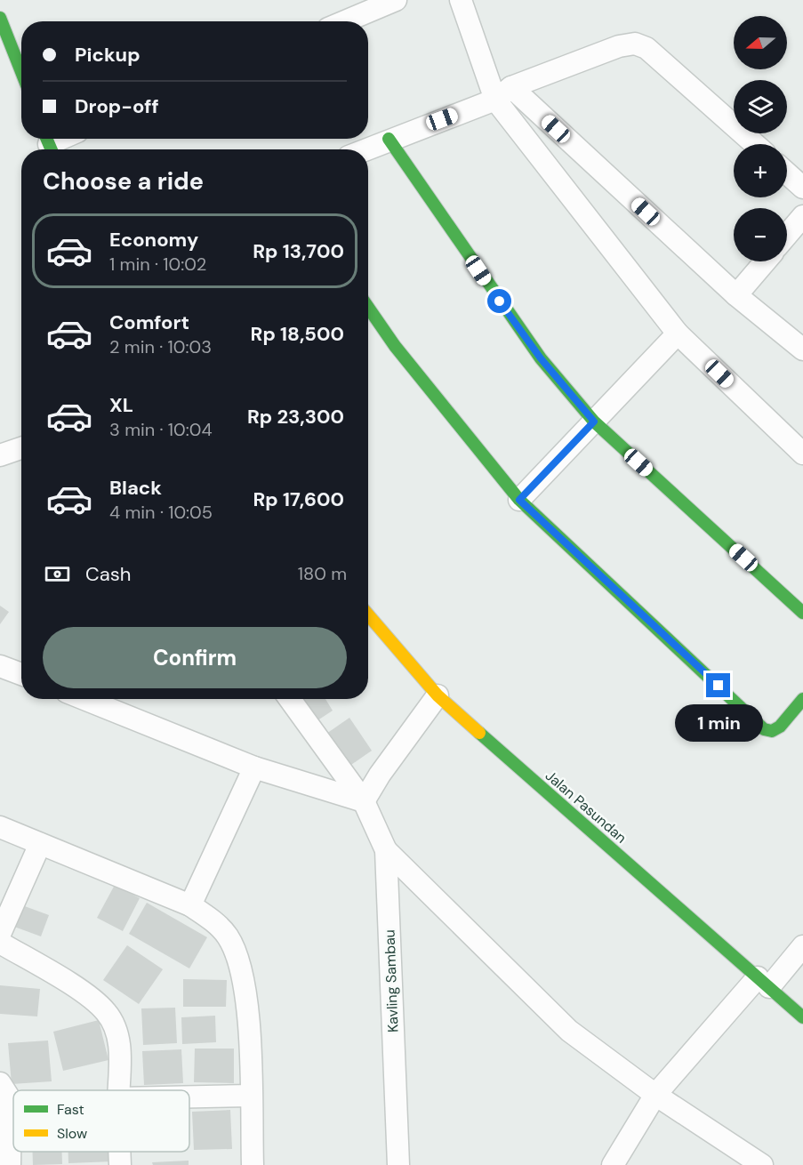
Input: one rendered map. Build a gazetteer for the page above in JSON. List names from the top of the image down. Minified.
{"streets":{"street":["Jalan Pasundan","Kavling Sambau"]},"legend":["Fast","Slow"],"north":"left","page":{"map_buttons":["+","−"],"banner":["Pickup","Drop-off"],"heading":"Choose a ride","list":[{"name":"Economy","note":"1 min · 10:02","value":"Rp 13,700"},{"name":"Comfort","note":"2 min · 10:03","value":"Rp 18,500"},{"name":"XL","note":"3 min · 10:04","value":"Rp 23,300"},{"name":"Black","note":"4 min · 10:05","value":"Rp 17,600"}],"pay":["Cash","180 m"],"buttons":"Confirm","bubble":"1 min"}}
